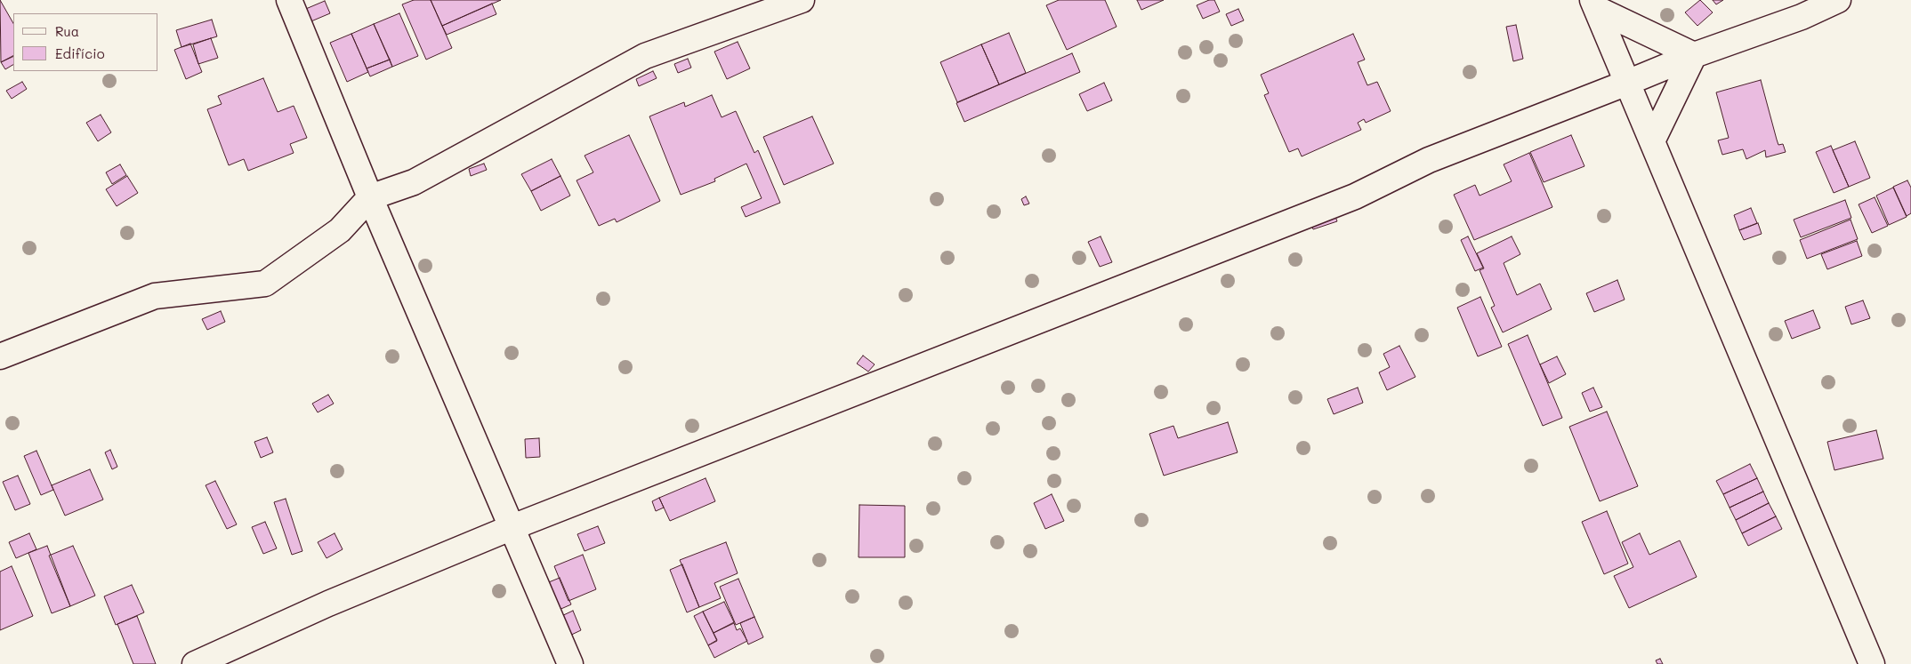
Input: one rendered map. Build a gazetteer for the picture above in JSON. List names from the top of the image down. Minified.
{"legend":["Rua","Edifício"]}
